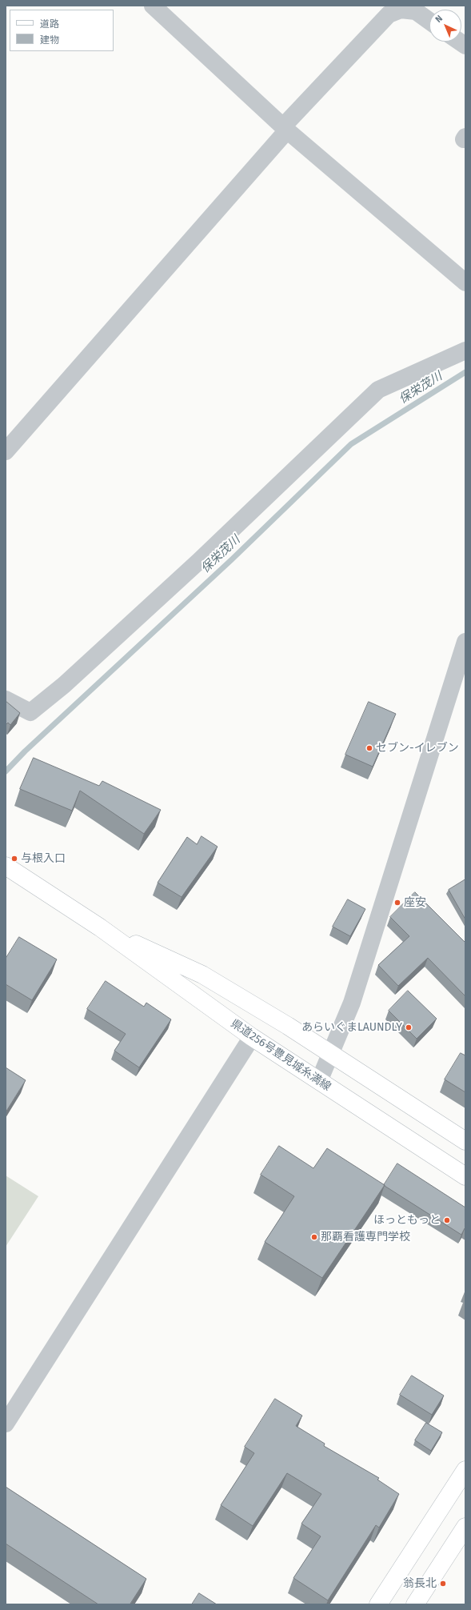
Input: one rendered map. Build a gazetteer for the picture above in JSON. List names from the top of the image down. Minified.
{"streets":{"main road":["県道256号豊見城糸満線"]},"water":["保栄茂川"],"places":["セブン-イレブン","与根入口","座安","あらいぐまLAUNDLY","ほっともっと","那覇看護専門学校","翁長北"],"legend":["道路","建物"],"north":"top left"}
